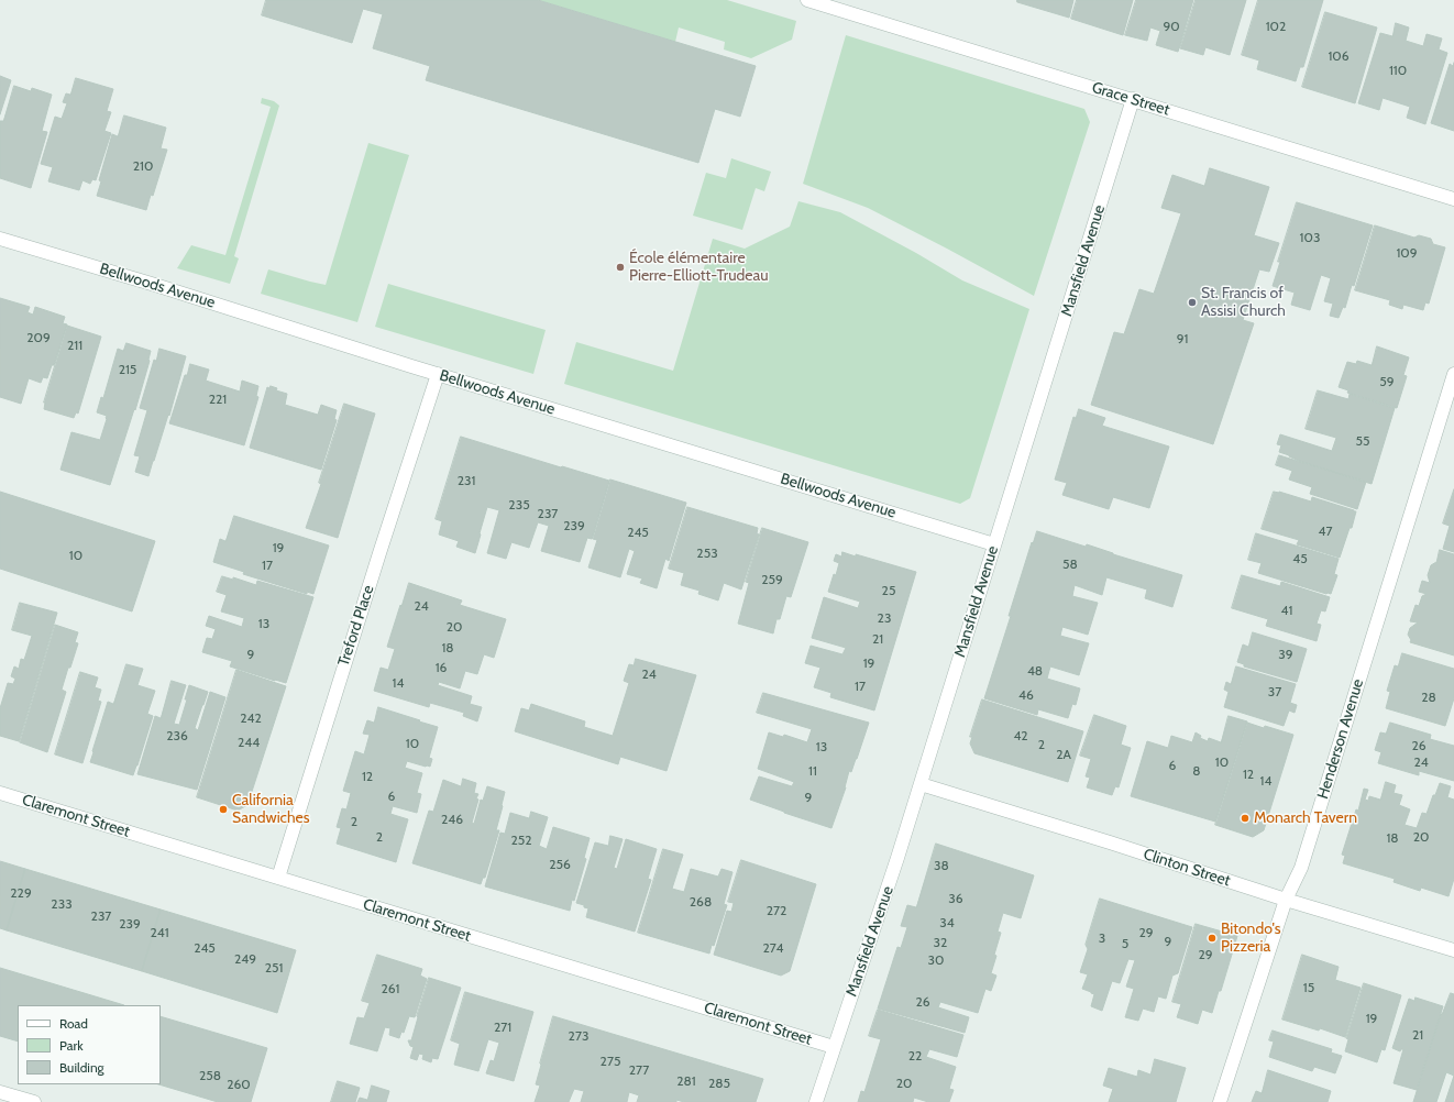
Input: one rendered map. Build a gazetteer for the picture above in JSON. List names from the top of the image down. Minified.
{"streets":{"street":["Grace Street","Mansfield Avenue","Bellwoods Avenue","Treford Place","Henderson Avenue","Claremont Street","Clinton Street"]},"crossings":[["Grace Street","Mansfield Avenue"],["Mansfield Avenue","Bellwoods Avenue"],["Mansfield Avenue","Claremont Street"],["Mansfield Avenue","Clinton Street"],["Bellwoods Avenue","Treford Place"],["Treford Place","Claremont Street"],["Henderson Avenue","Clinton Street"]],"places":["École élémentaire Pierre-Elliott-Trudeau","St. Francis of Assisi Church","California Sandwiches","Monarch Tavern","Bitondo's Pizzeria"],"house_numbers":["90","102","106","110","210","103","109","209","91","211","215","59","221","55","231","235","237","239","47","245","19","253","10","45","58","17","259","25","24","41","23","13","20","21","18","9","39","19","16","48","24","14","17","37","46","28","242","236","42","244","10","2","26","13","2A","10","24","6","11","8","12","12","14","6","9","246","2","2","20","18","252","256","38","229","36","268","233","272","237","34","239","241","29","3","9","32","5","245","274","29","249","30","251","15","261","26","19","271","21","273","22","275","277","258","281","285","20","260"],"legend":["Road","Park","Building"]}
